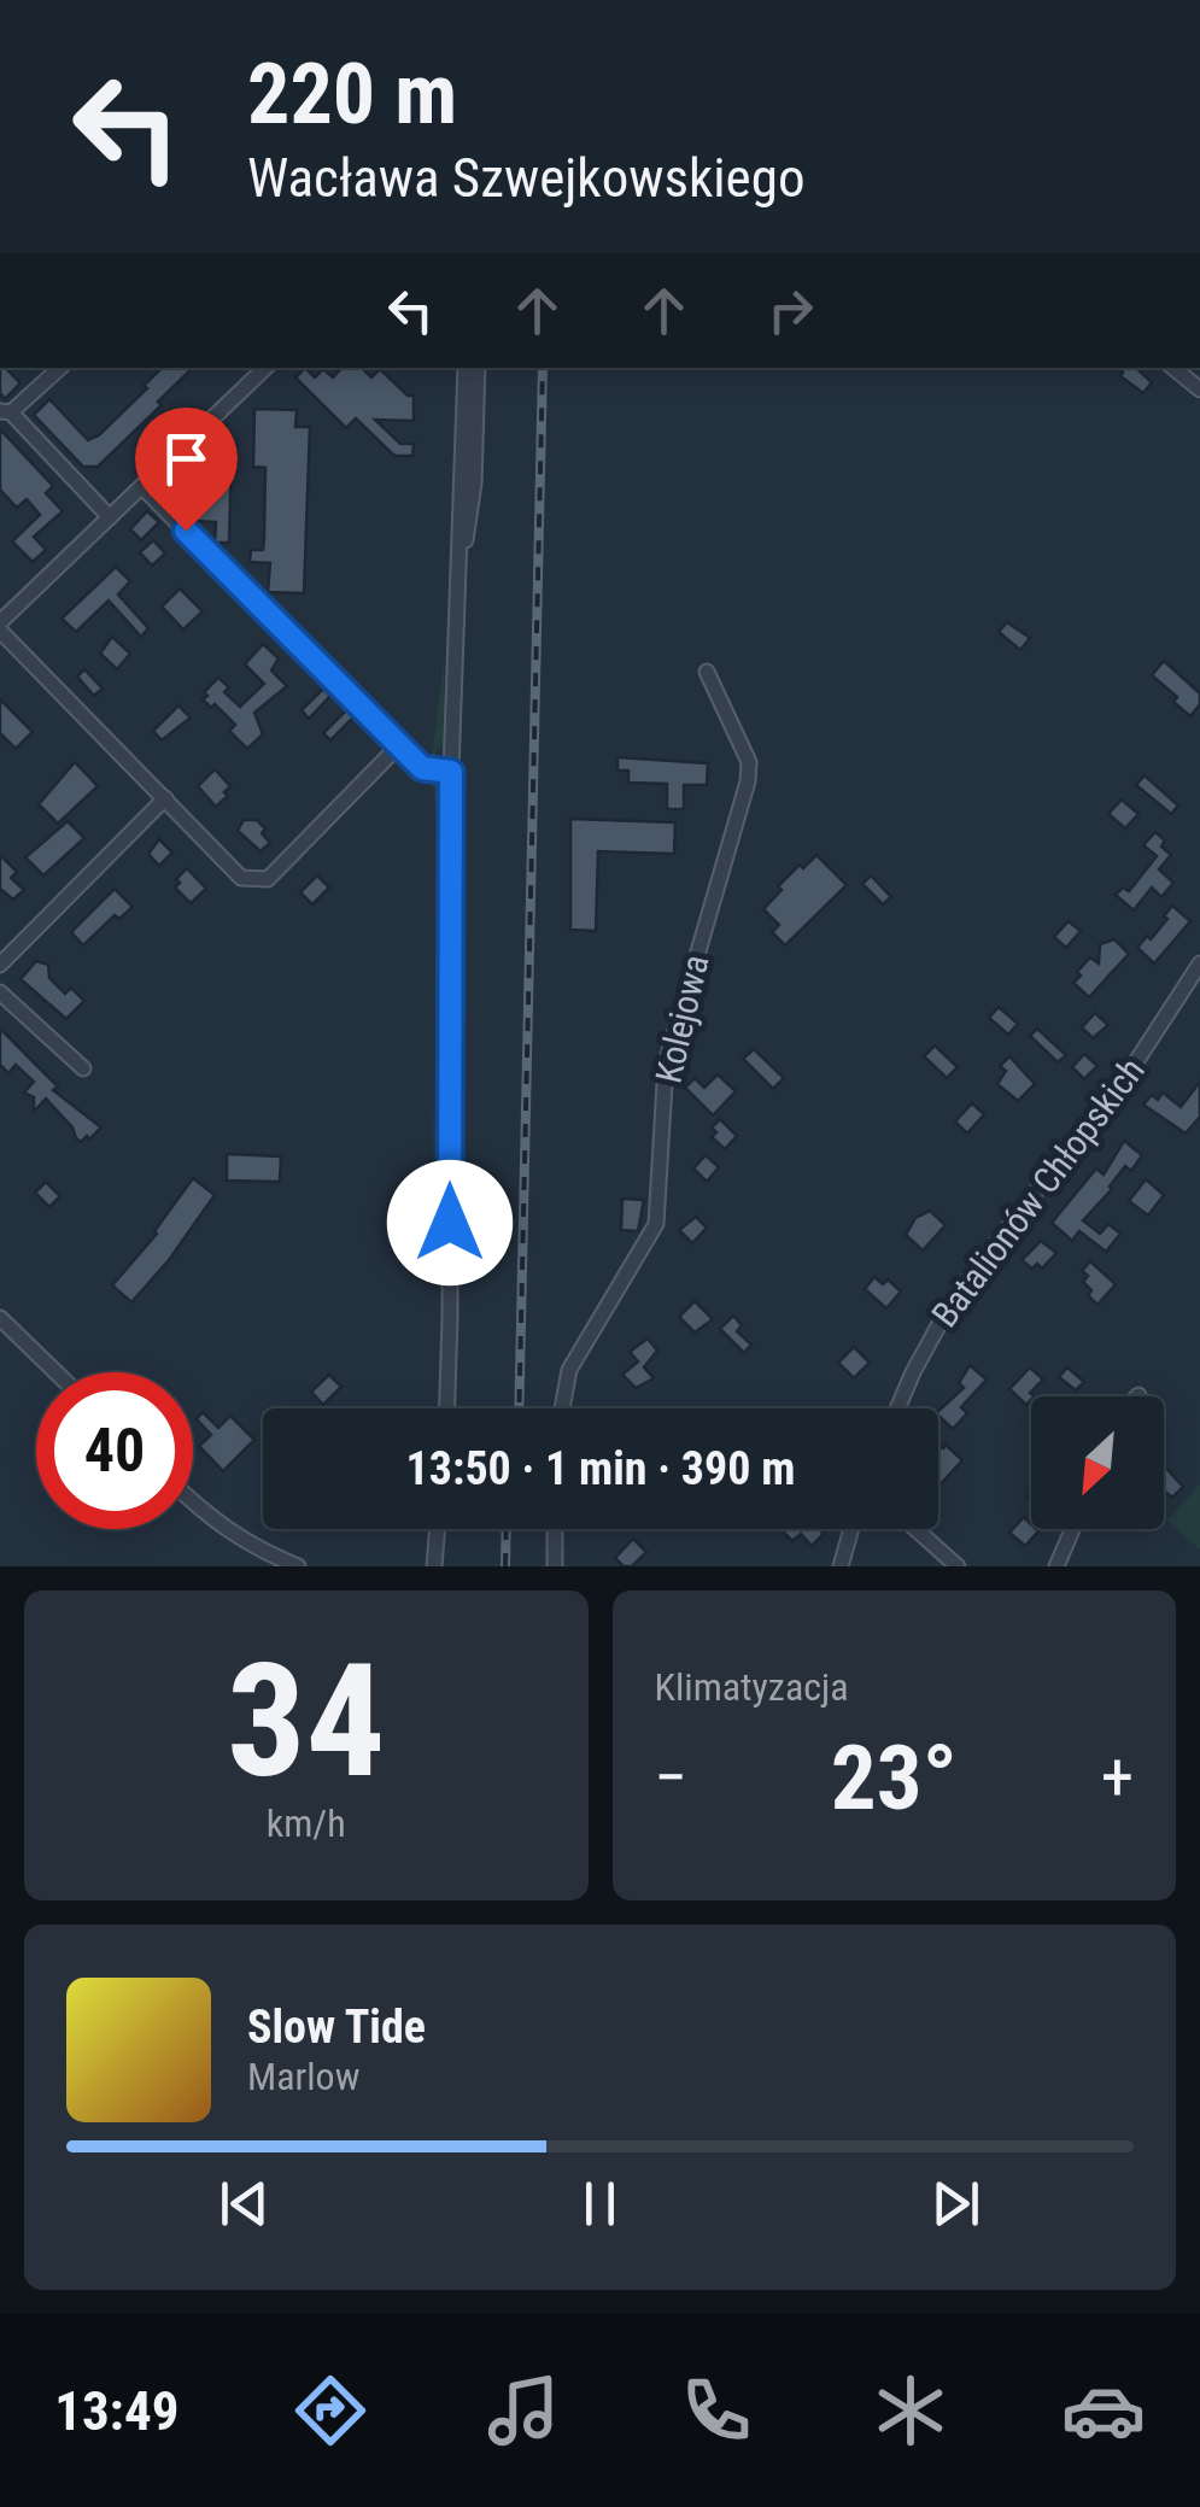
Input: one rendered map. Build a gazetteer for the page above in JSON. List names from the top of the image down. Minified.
{"streets":{"street":["Kolejowa","Batalionów Chłopskich"]},"north":"bottom left","page":{"turn":["220 m","Wacława Szwejkowskiego"],"limit":"40","trip":"13:50 · 1 min · 390 m","tile":[["34","km/h"],"Klimatyzacja"],"heat":["−","23°","+"],"song":["Slow Tide","Marlow"],"tabs":"13:49"}}
